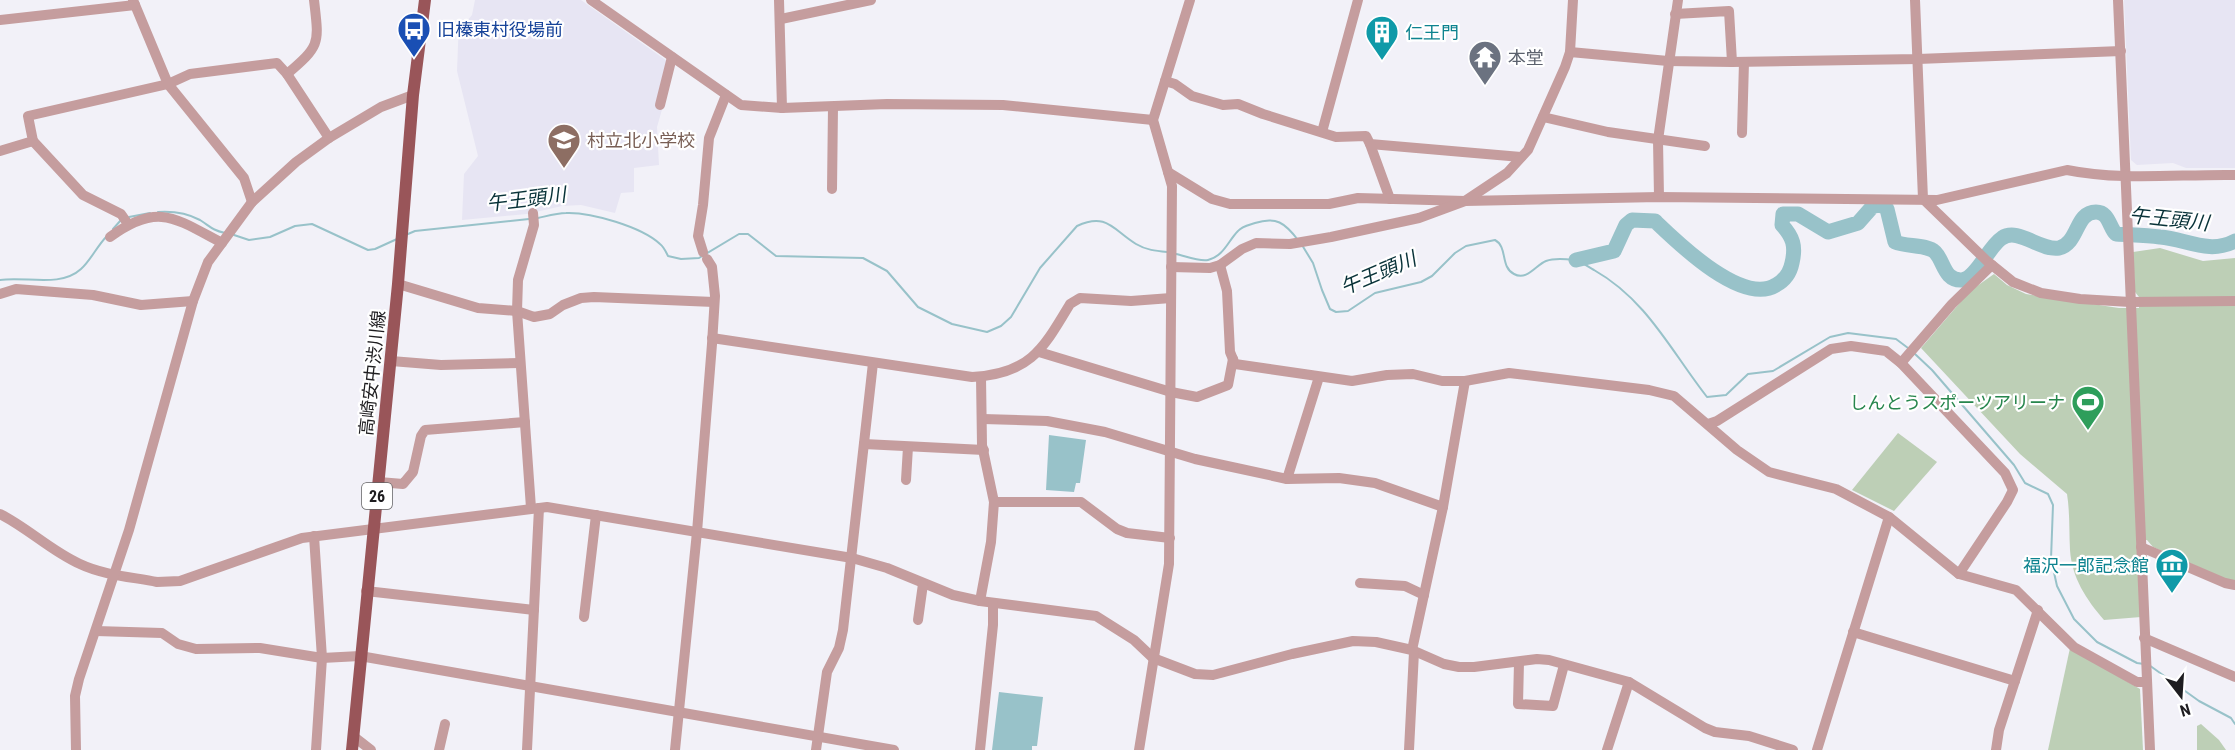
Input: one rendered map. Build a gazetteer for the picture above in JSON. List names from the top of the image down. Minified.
{"streets":{"main road":["高崎安中渋川線","26"]},"water":["午王頭川"],"places":{"bus stop":["旧榛東村役場前"],"building":["仁王門"],"temple":["本堂"],"school or university":["村立北小学校"],"sports":["しんとうスポーツアリーナ"],"museum":["福沢一郎記念館"]},"north":"bottom"}
